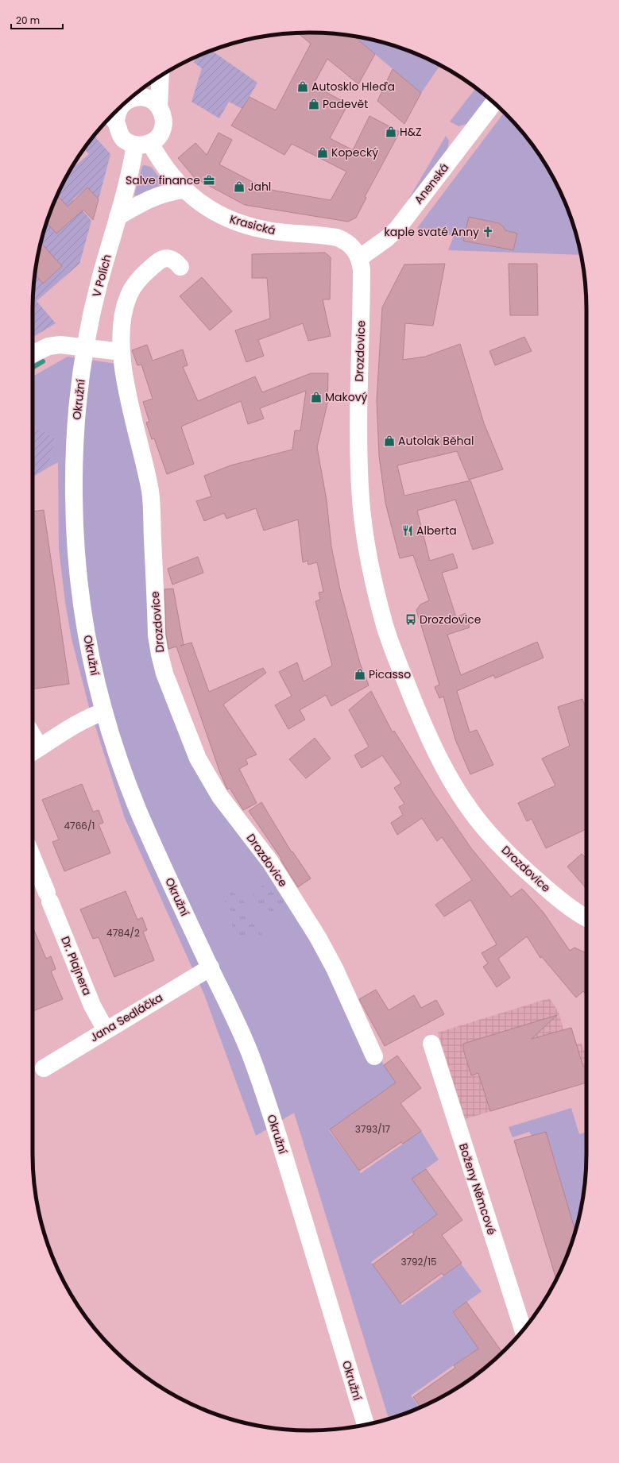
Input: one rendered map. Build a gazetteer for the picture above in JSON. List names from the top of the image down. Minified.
{"streets":{"street":["Anenská","Krasická","V Polích","Drozdovice","Okružní","Dr. Plajnera","Jana Sedláčka","Boženy Němcové"]},"crossings":[["Anenská","Krasická"],["Anenská","Drozdovice"],["Krasická","V Polích"],["Krasická","Drozdovice"],["V Polích","Okružní"],["Okružní","Jana Sedláčka"],["Dr. Plajnera","Jana Sedláčka"]],"places":{"shop":["Autosklo Hleďa","Padevět","H&Z","Kopecký","Jahl","Makový","Autolak Běhal","Picasso"],"office":["Salve finance"],"church":["kaple svaté Anny"],"restaurant":["Alberta"],"bus stop":["Drozdovice"]},"house_numbers":["4766/1","4784/2","3793/17","3792/15"],"scale_bar":"20 m"}
